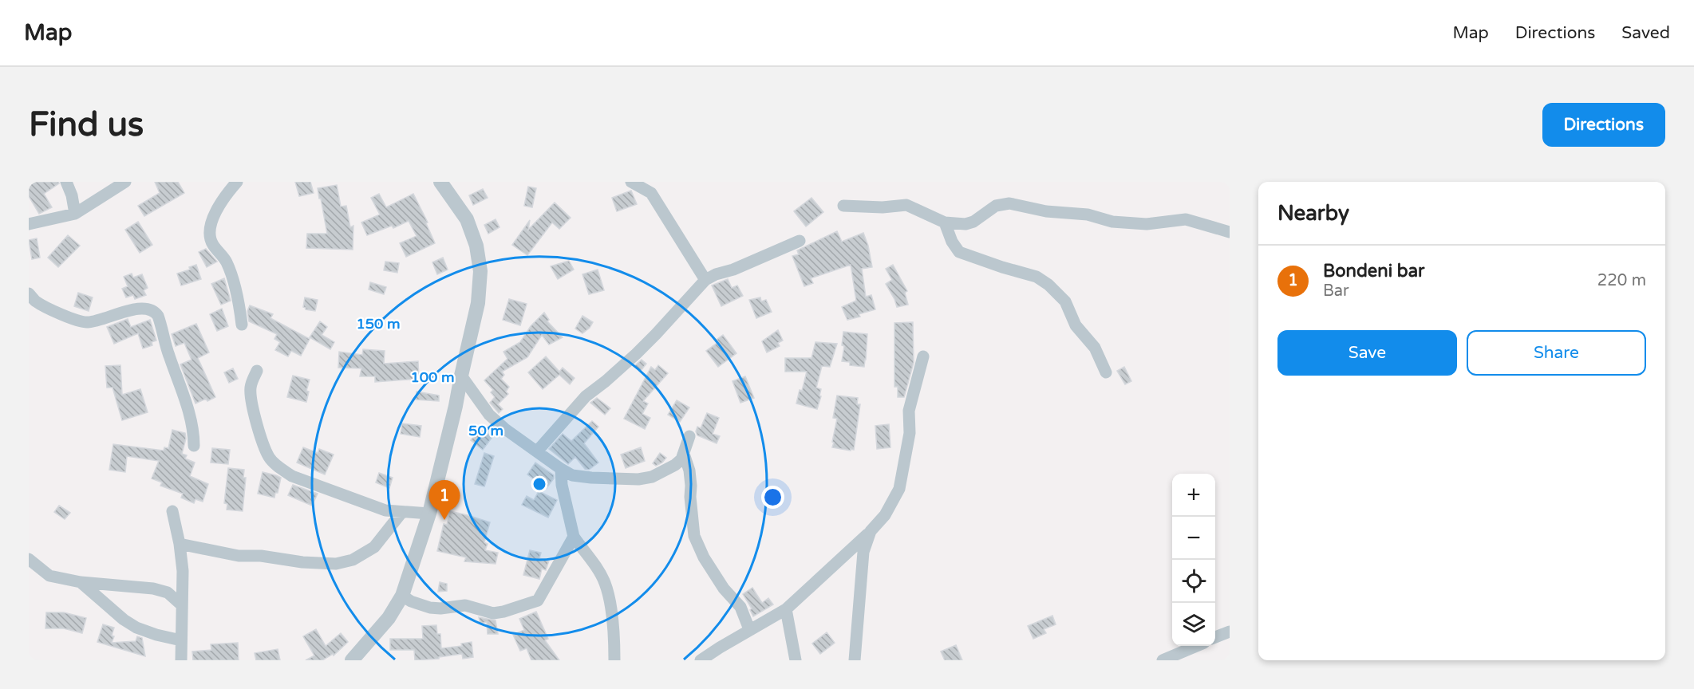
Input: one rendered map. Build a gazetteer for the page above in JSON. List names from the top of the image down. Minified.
{"page":{"header":"Map","nav":["Map","Directions","Saved"],"buttons":["Directions",["Save","Share"]],"title":"Find us","heading":"Nearby","list":[{"mark":"1","name":"Bondeni bar","note":"Bar","value":"220 m"}],"map_buttons":["+","−"],"pins":"1"},"rings":["150 m","100 m","50 m"]}
